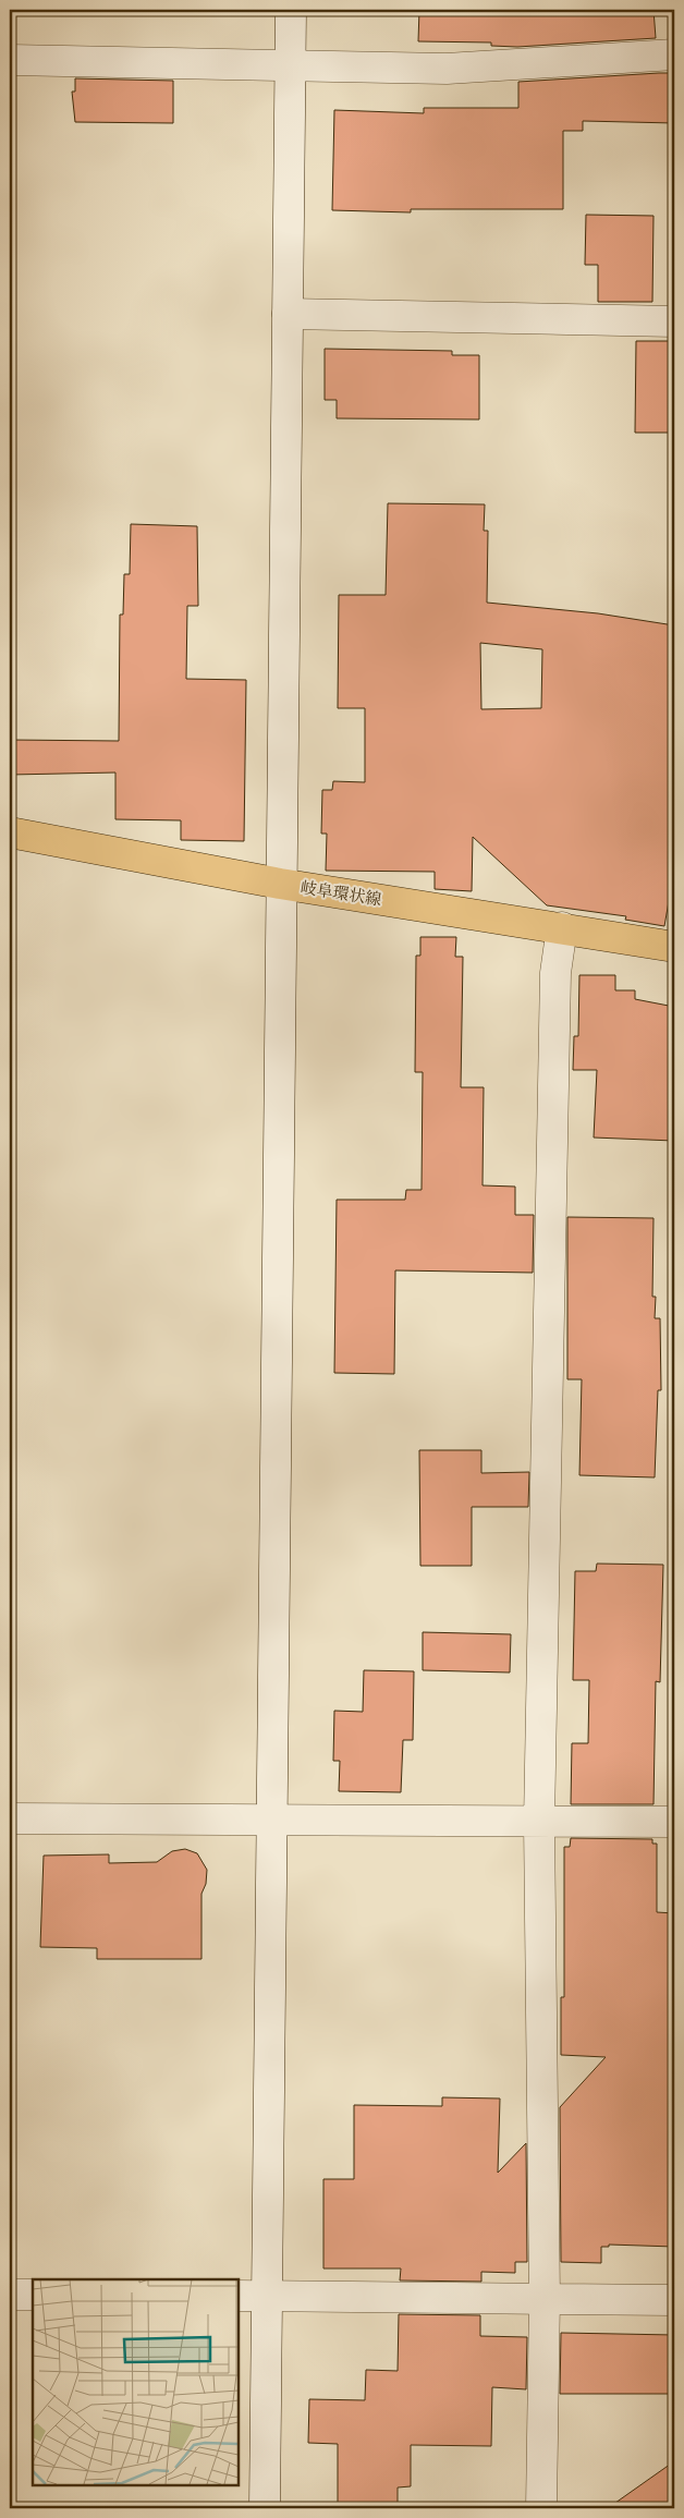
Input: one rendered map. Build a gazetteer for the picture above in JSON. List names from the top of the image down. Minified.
{"streets":{"main road":["岐阜環状線"]}}
